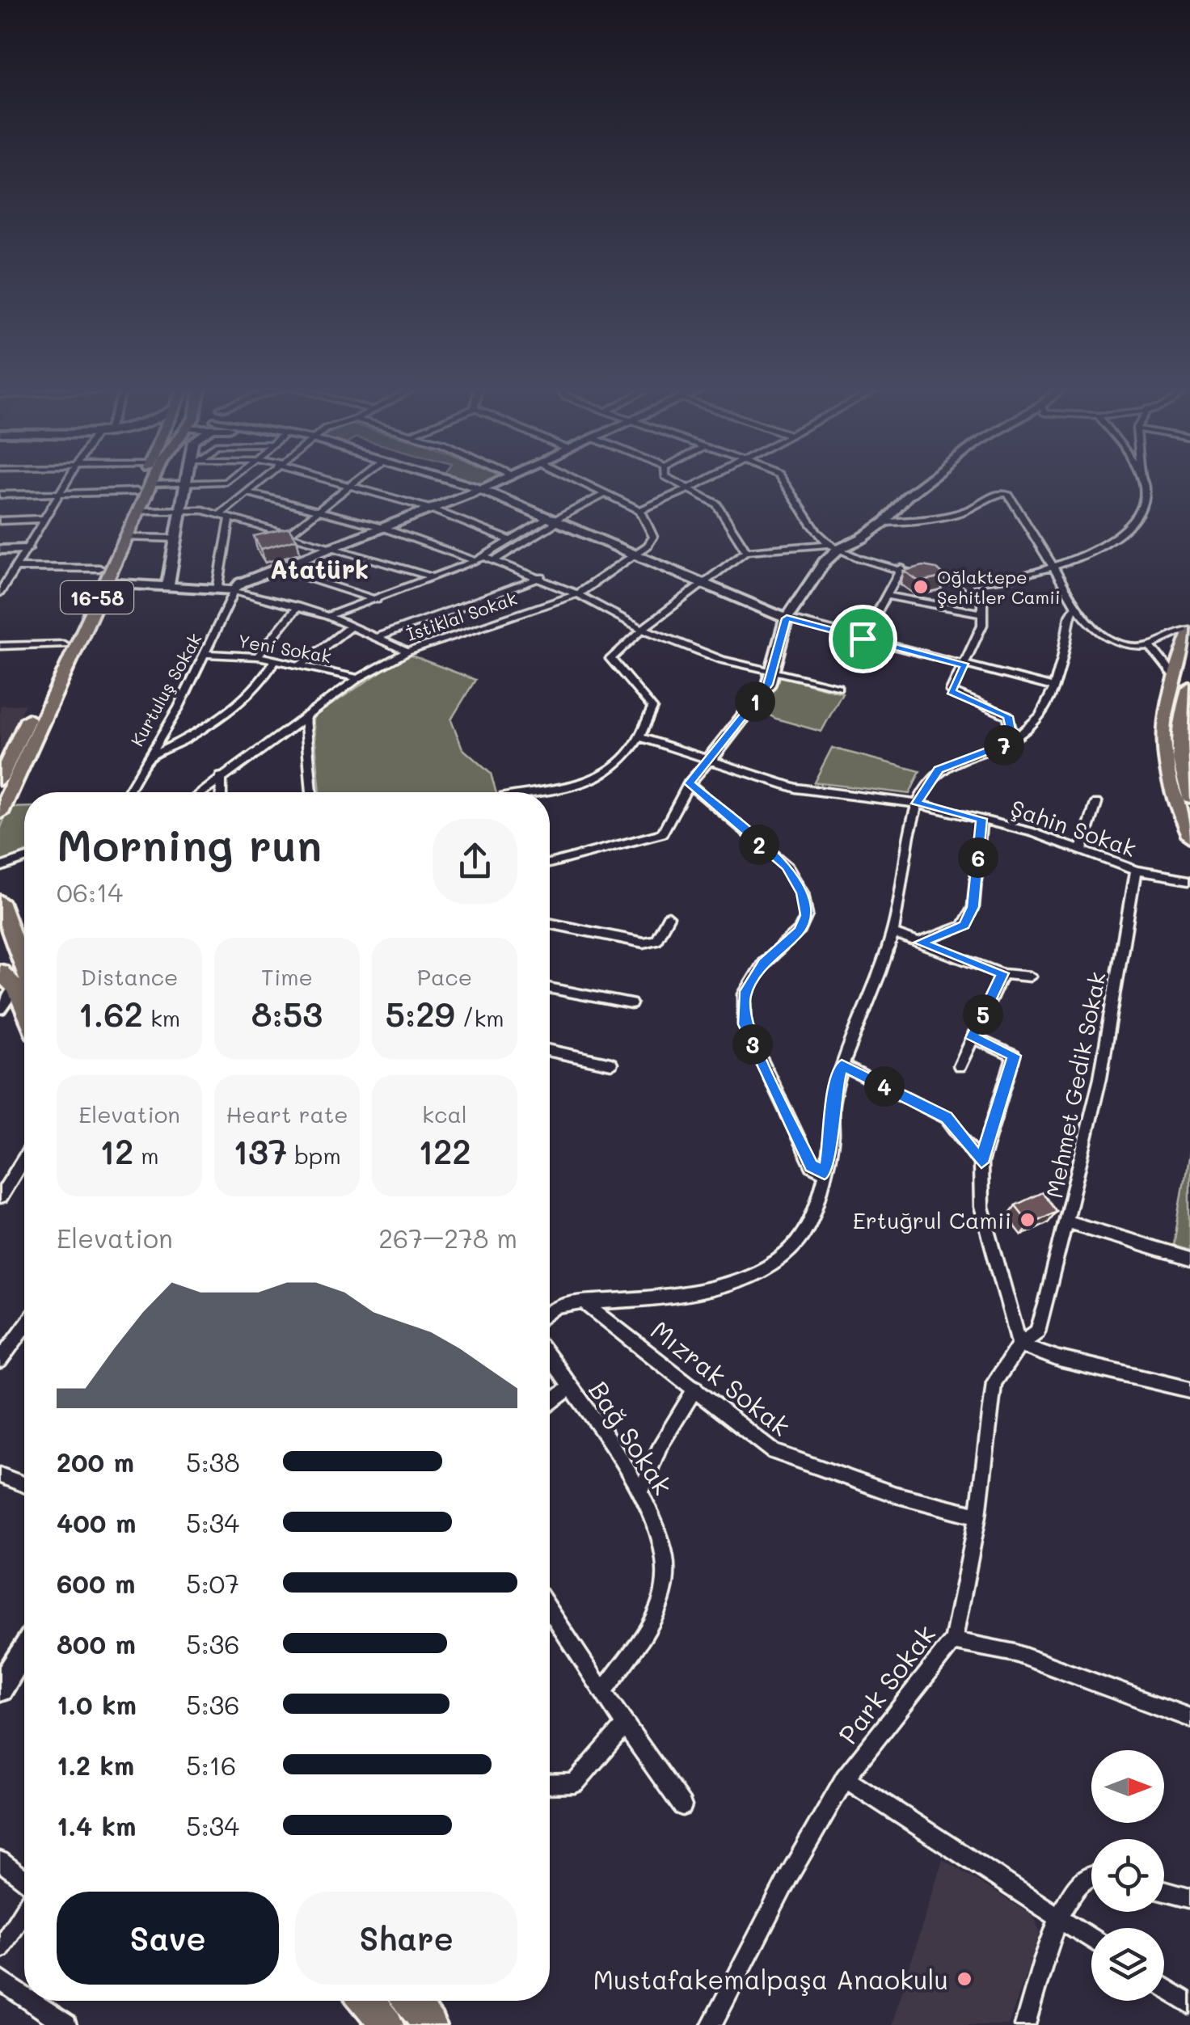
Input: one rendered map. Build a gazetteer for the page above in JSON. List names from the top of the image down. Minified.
{"streets":{"main road":["16-58"],"street":["İstiklal Sokak","Yeni Sokak","Kurtuluş Sokak","Şahin Sokak","Mehmet Gedik Sokak","Mızrak Sokak","Bağ Sokak","Park Sokak"]},"crossings":[["İstiklal Sokak","Yeni Sokak"],["Yeni Sokak","Kurtuluş Sokak"],["Şahin Sokak","Mehmet Gedik Sokak"],["Mehmet Gedik Sokak","Park Sokak"],["Mızrak Sokak","Park Sokak"]],"districts":["Atatürk"],"places":["Oğlaktepe Şehitler Camii","Ertuğrul Camii","Mustafakemalpaşa Anaokulu"],"north":"right","page":{"pins":["1","7","2","6","5","3","4"],"heading":["Morning run","06:14"],"stats":[["Distance","1.62 km"],["Time","8:53"],["Pace","5:29 /km"],["Elevation","12 m"],["Heart rate","137 bpm"],["kcal","122"]],"chart":["Elevation","267–278 m"],"list":[{"name":"200 m","note":"5:38"},{"name":"400 m","note":"5:34"},{"name":"600 m","note":"5:07"},{"name":"800 m","note":"5:36"},{"name":"1.0 km","note":"5:36"},{"name":"1.2 km","note":"5:16"},{"name":"1.4 km","note":"5:34"}],"buttons":["Save","Share"]}}
